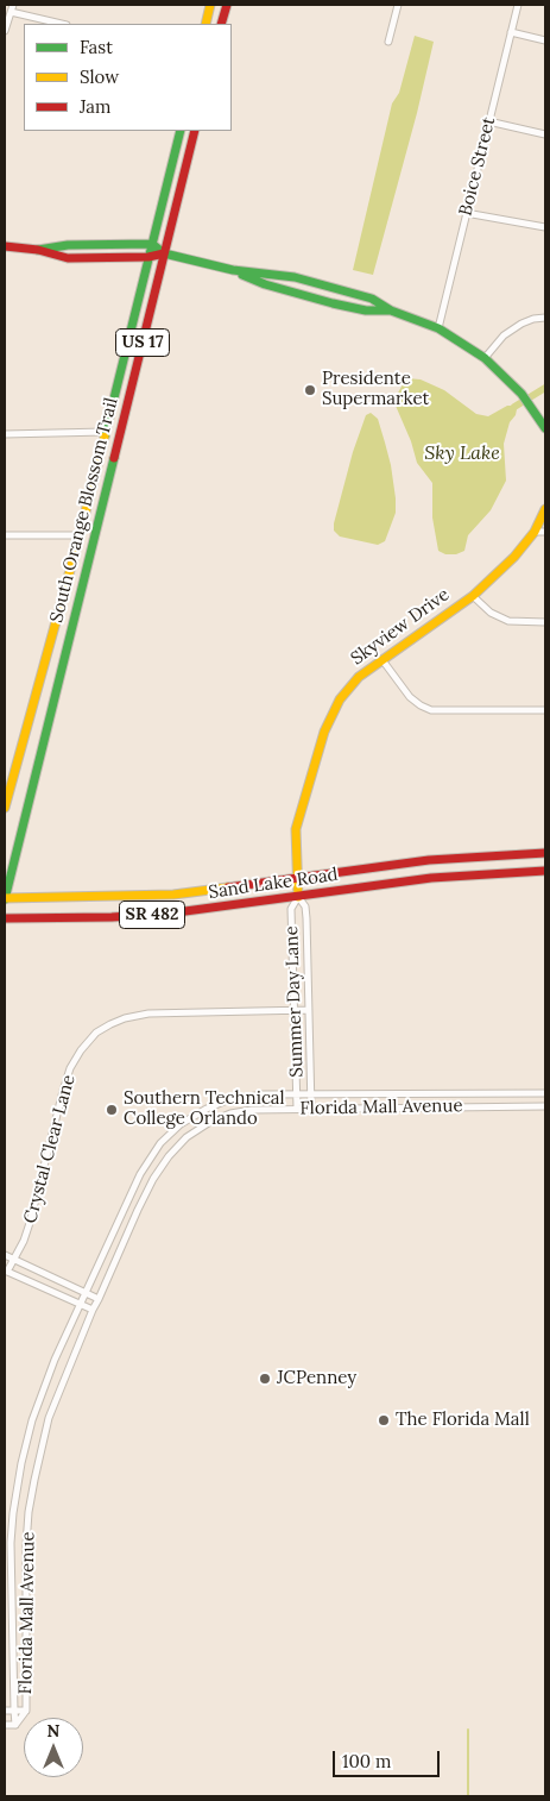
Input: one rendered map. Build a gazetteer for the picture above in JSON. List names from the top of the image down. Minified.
{"streets":{"main road":["US 17","South Orange Blossom Trail","Skyview Drive","Sand Lake Road","SR 482"],"street":["Boice Street","Summer Day Lane","Florida Mall Avenue","Crystal Clear Lane"]},"crossings":[["South Orange Blossom Trail","Sand Lake Road"],["Skyview Drive","Sand Lake Road"],["Skyview Drive","Summer Day Lane"],["Sand Lake Road","Summer Day Lane"],["Summer Day Lane","Florida Mall Avenue"],["Summer Day Lane","Crystal Clear Lane"]],"water":["Sky Lake"],"places":["Presidente Supermarket","Southern Technical College Orlando","JCPenney","The Florida Mall"],"legend":["Fast","Slow","Jam"],"scale_bar":"100 m","north":"top"}
